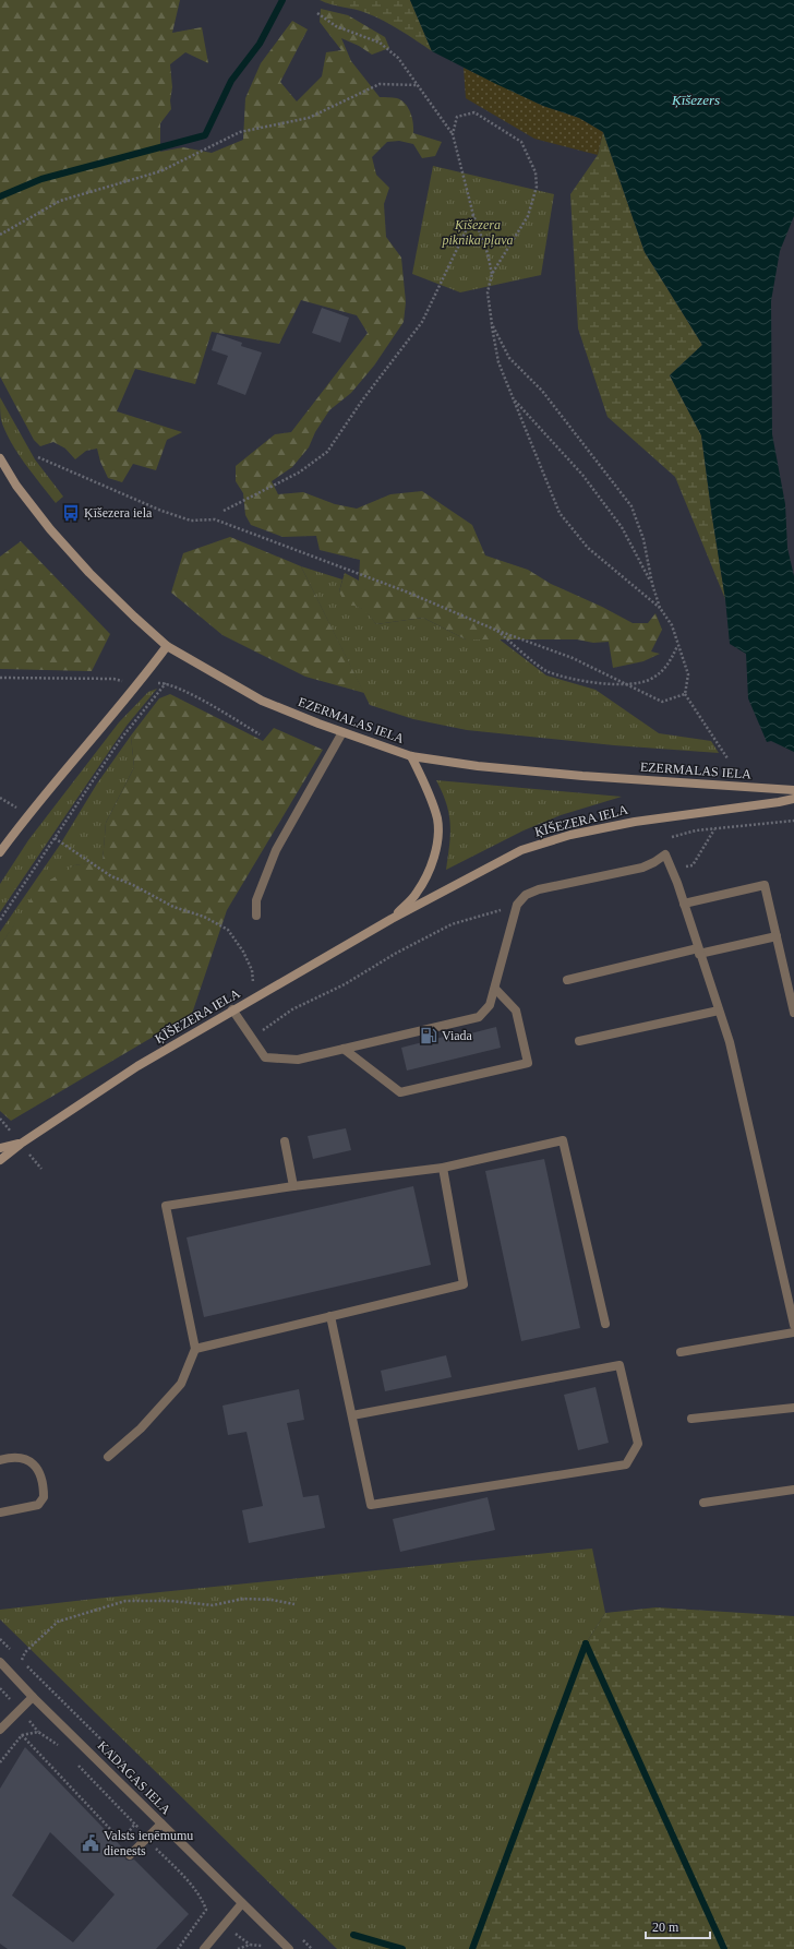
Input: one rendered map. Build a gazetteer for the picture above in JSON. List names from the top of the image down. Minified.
{"streets":{"street":["EZERMALAS IELA","ĶĪŠEZERA IELA","KADAGAS IELA"]},"crossings":[["EZERMALAS IELA","ĶĪŠEZERA IELA"]],"water":["Ķīšezers"],"parks":["Ķīšezera piknika pļava"],"places":{"bus stop":["Ķīšezera iela"],"fuel station":["Viada"],"public building":["Valsts ieņēmumu dienests"]},"scale_bar":"20 m"}
